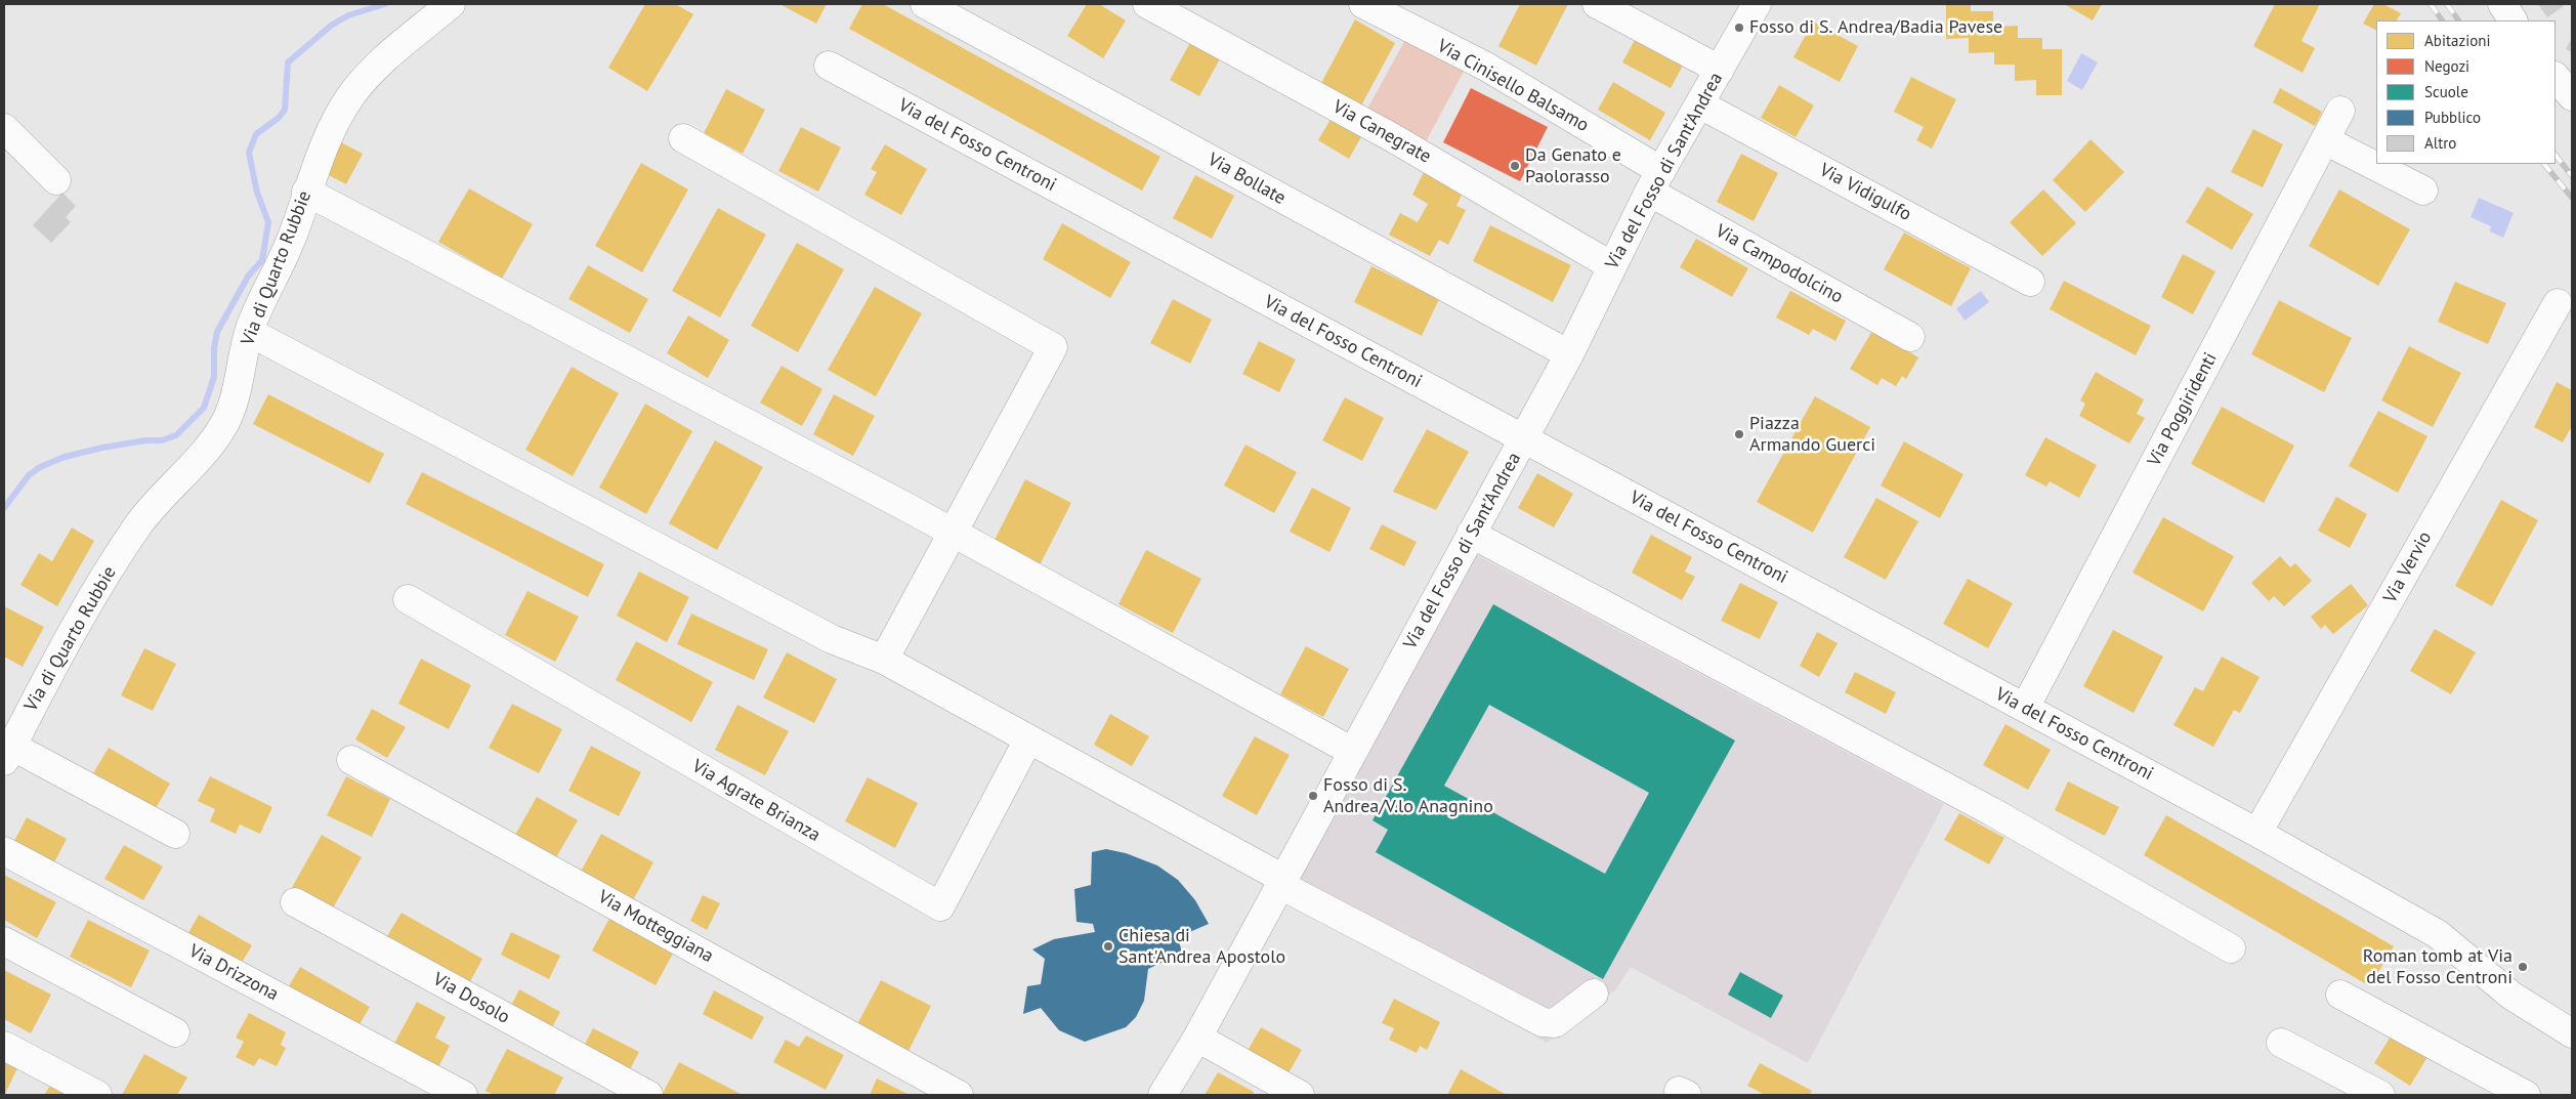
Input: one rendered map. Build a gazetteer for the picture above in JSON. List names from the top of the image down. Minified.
{"streets":{"street":["Via Cinisello Balsamo","Via Canegrate","Via del Fosso Centroni","Via del Fosso di Sant'Andrea","Via Bollate","Via Vidigulfo","Via Campodolcino","Via di Quarto Rubbie","Via Poggiridenti","Via Vervio","Via Agrate Brianza","Via Motteggiana","Via Drizzona","Via Dosolo"]},"crossings":[["Via Cinisello Balsamo","Via del Fosso di Sant'Andrea"],["Via Cinisello Balsamo","Via Campodolcino"],["Via Canegrate","Via del Fosso di Sant'Andrea"],["Via del Fosso Centroni","Via del Fosso di Sant'Andrea"],["Via del Fosso Centroni","Via Poggiridenti"],["Via del Fosso Centroni","Via Vervio"],["Via del Fosso di Sant'Andrea","Via Bollate"],["Via del Fosso di Sant'Andrea","Via Vidigulfo"],["Via del Fosso di Sant'Andrea","Via Campodolcino"]],"places":["Fosso di S. Andrea/Badia Pavese","Da Genato e Paolorasso","Piazza Armando Guerci","Fosso di S. Andrea/V.lo Anagnino","Chiesa di Sant'Andrea Apostolo","Roman tomb at Via del Fosso Centroni"],"legend":["Abitazioni","Negozi","Scuole","Pubblico","Altro"]}
